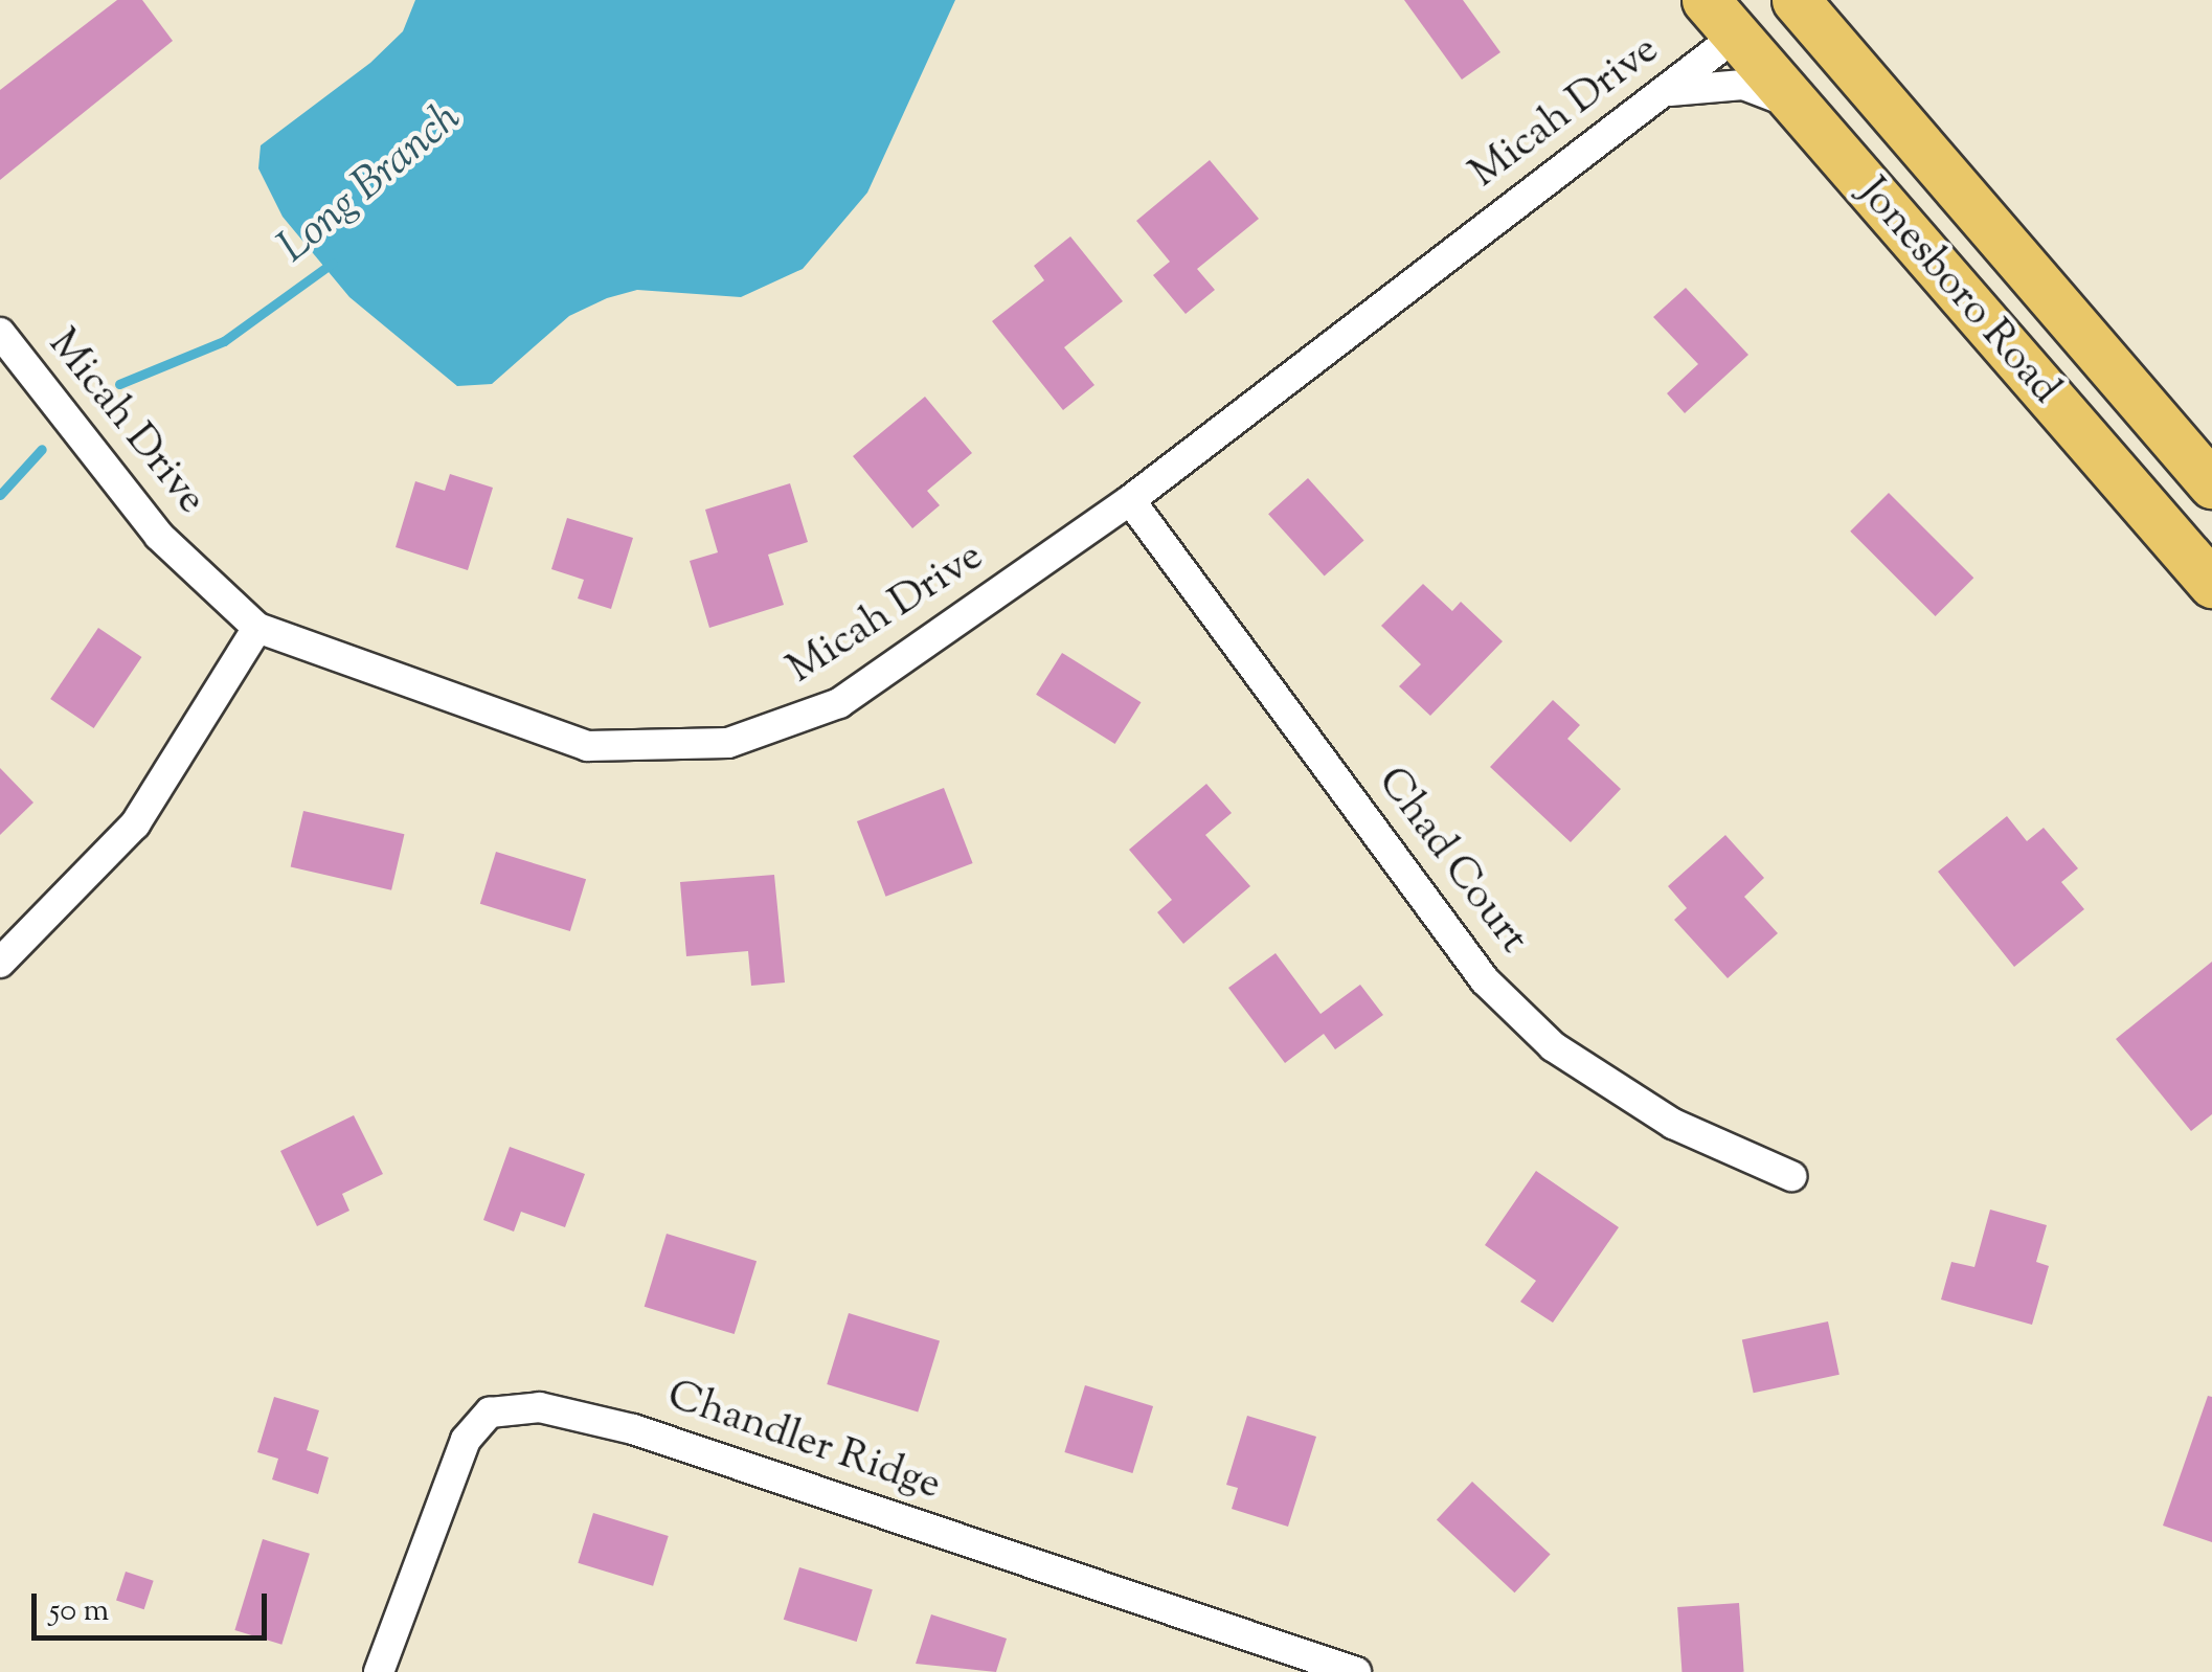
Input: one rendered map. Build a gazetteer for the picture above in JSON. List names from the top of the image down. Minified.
{"streets":{"main road":["Jonesboro Road"],"street":["Micah Drive","Chad Court","Chandler Ridge"]},"crossings":[["Micah Drive","Jonesboro Road"],["Micah Drive","Chad Court"]],"water":["Long Branch"],"scale_bar":"50 m"}
